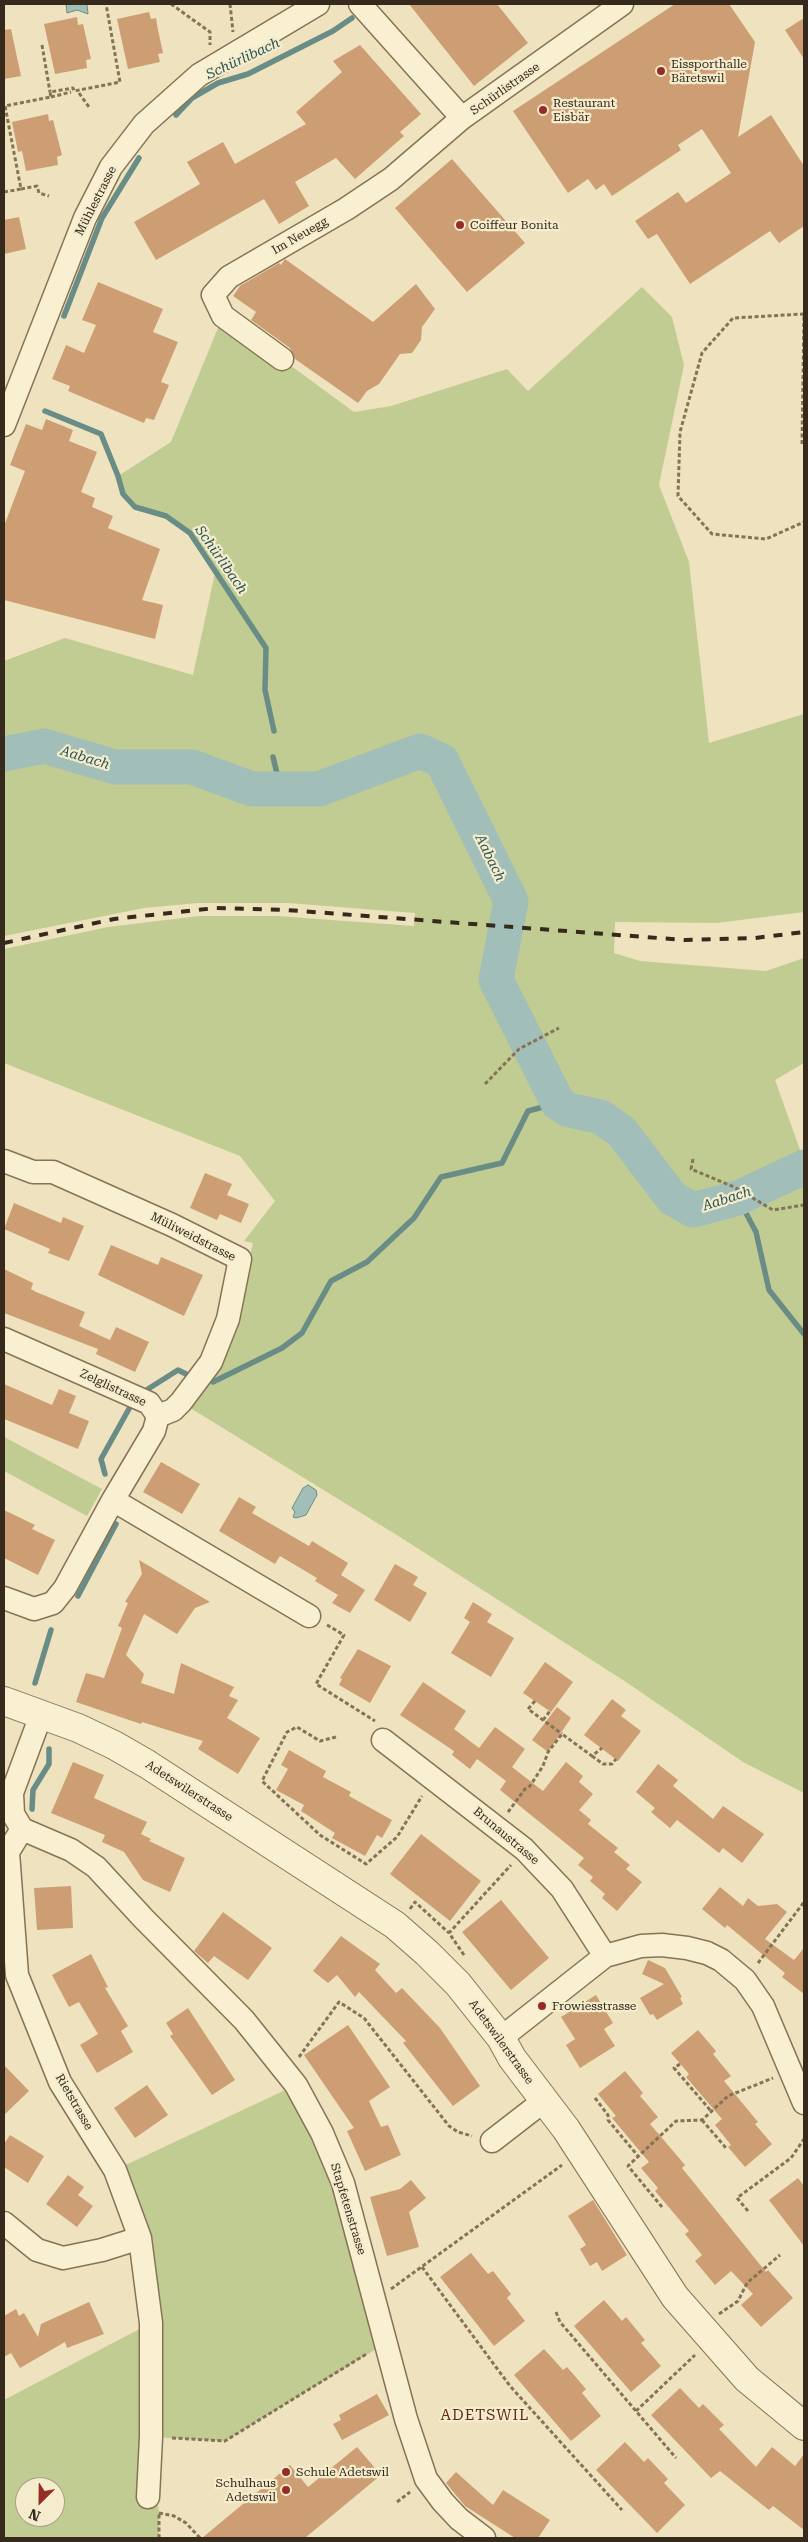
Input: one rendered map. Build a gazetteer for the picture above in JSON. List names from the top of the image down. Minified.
{"streets":{"street":["Schürlistrasse","Mühlestrasse","Im Neuegg","Müliweidstrasse","Zelglistrasse","Adetswilerstrasse","Brunaustrasse","Rietstrasse","Stapfetenstrasse"]},"crossings":[["Schürlistrasse","Im Neuegg"],["Müliweidstrasse","Zelglistrasse"],["Rietstrasse","Stapfetenstrasse"]],"districts":["ADETSWIL"],"water":["Schürlibach","Aabach"],"places":["Eissporthalle Bäretswil","Restaurant Eisbär","Coiffeur Bonita","Frowiesstrasse","Schule Adetswil","Schulhaus Adetswil"],"north":"bottom left"}
